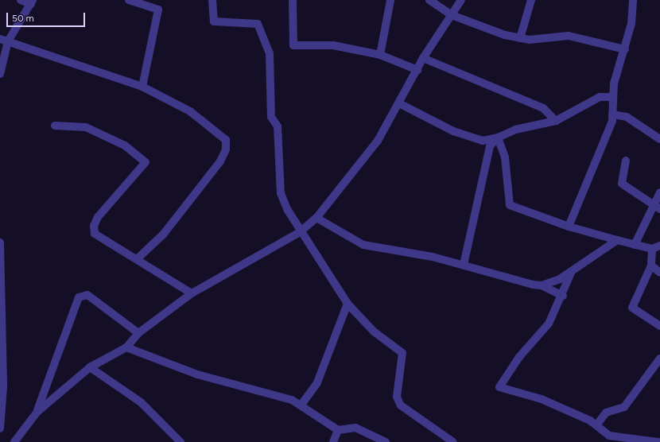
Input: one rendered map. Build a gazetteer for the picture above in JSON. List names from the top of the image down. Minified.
{"scale_bar":"50 m"}
